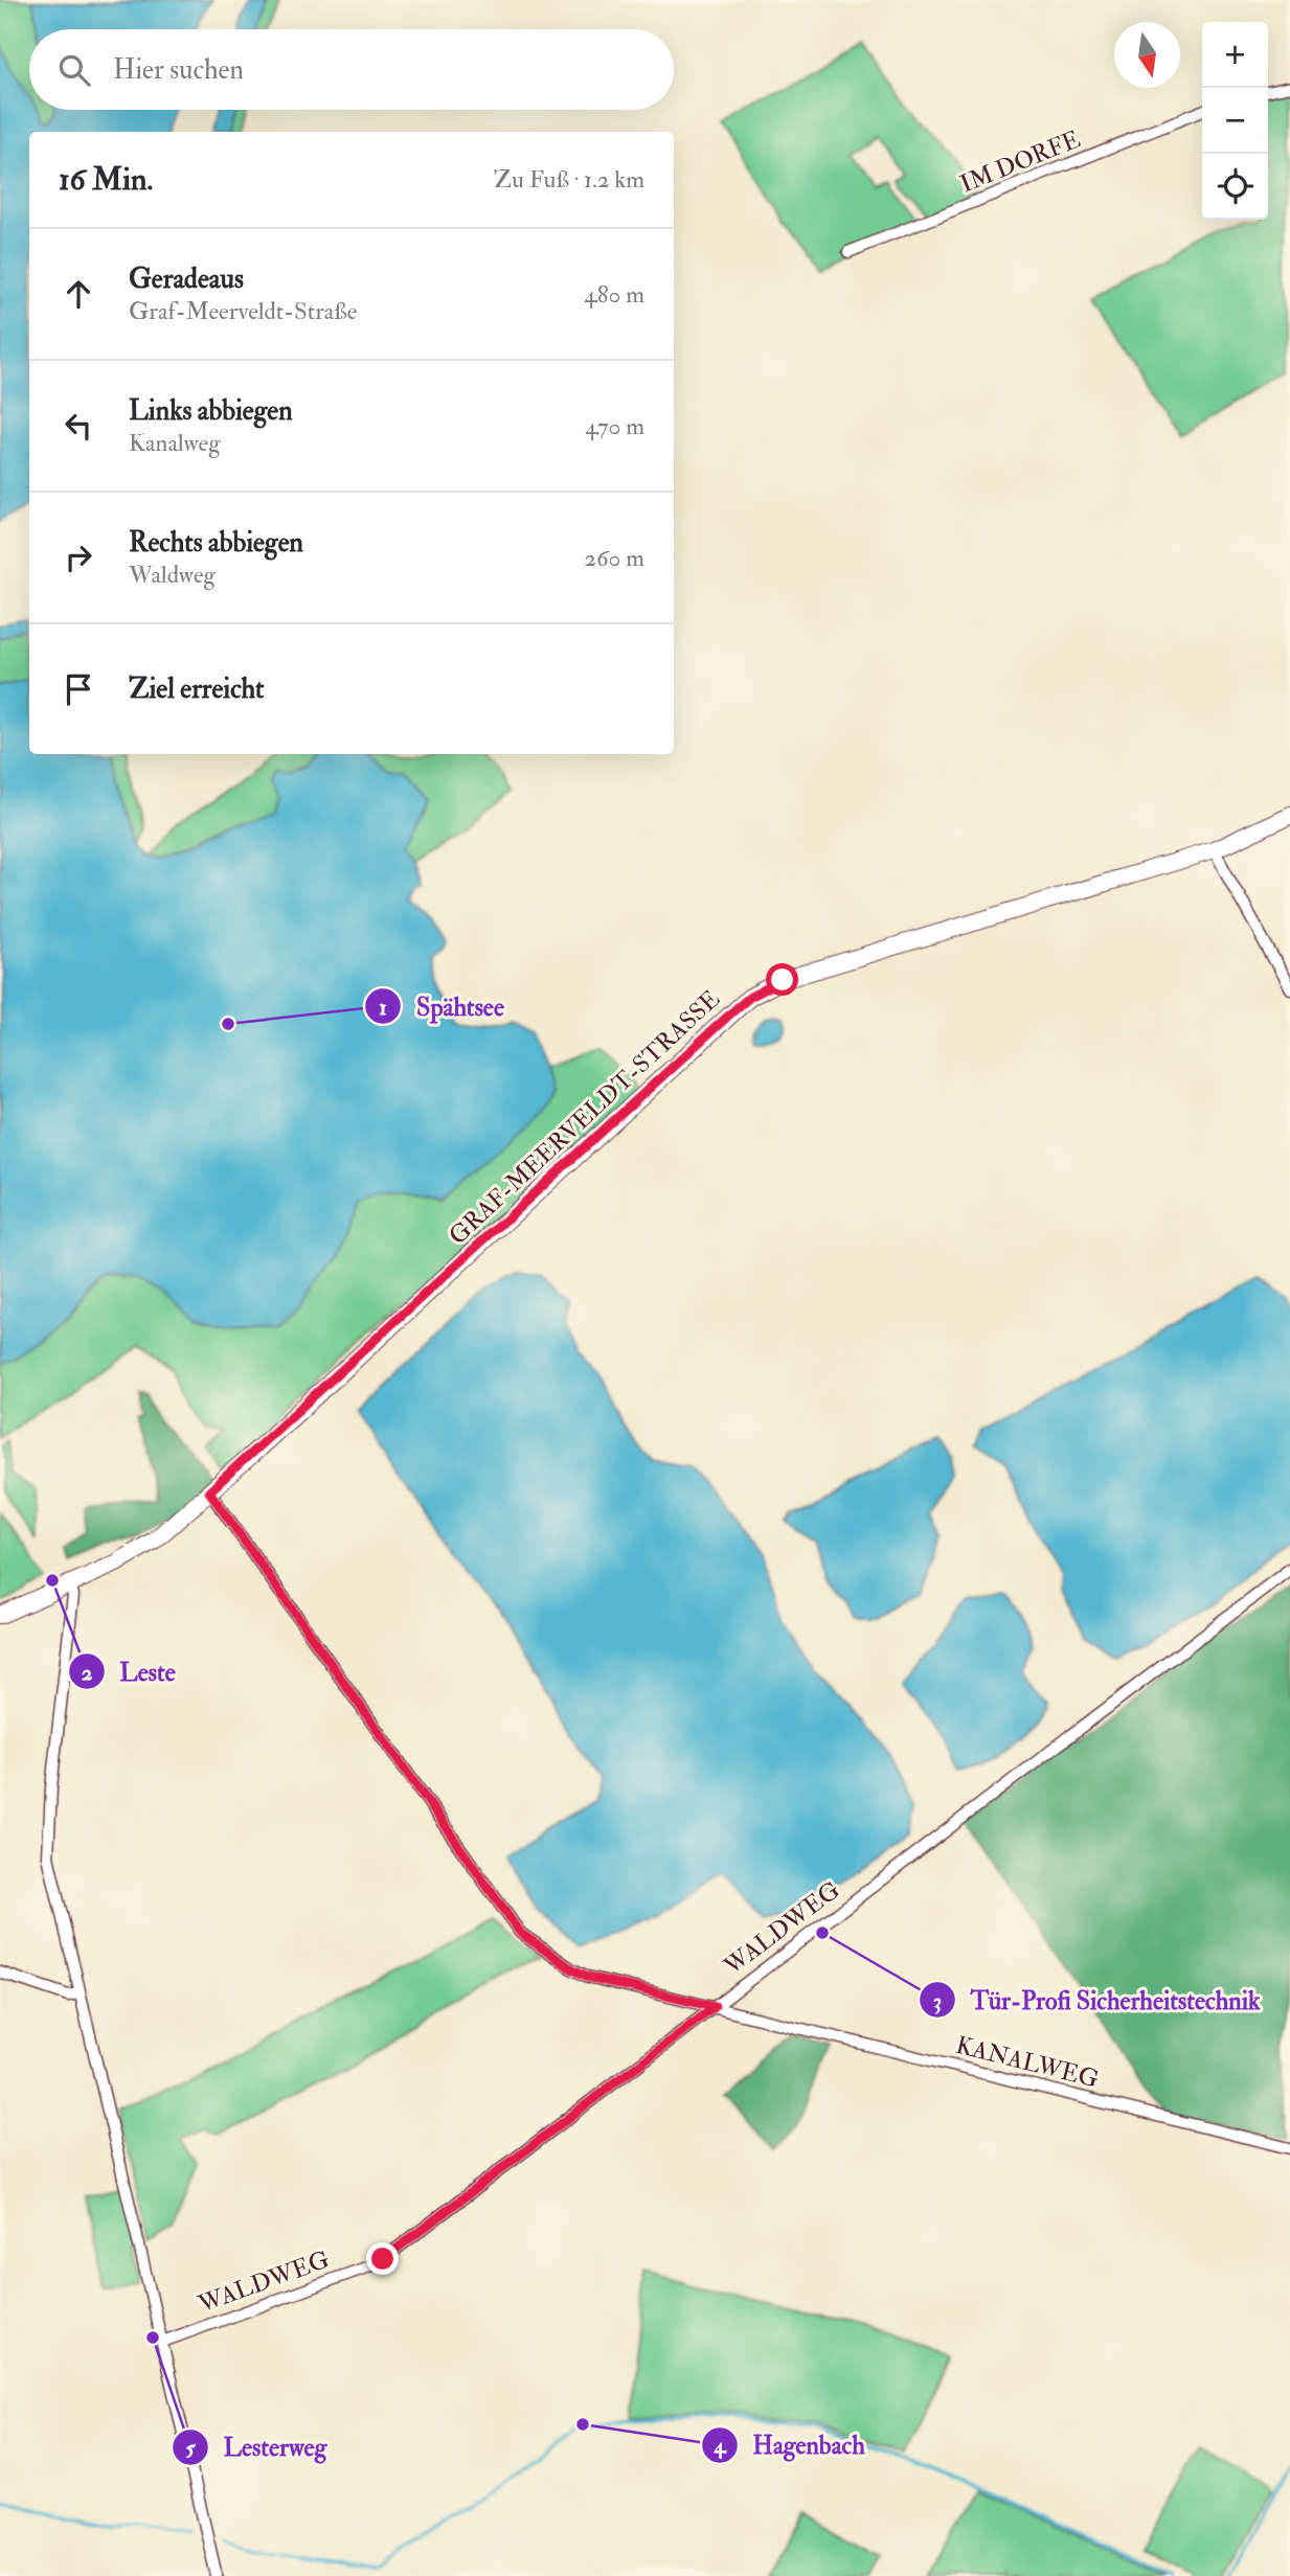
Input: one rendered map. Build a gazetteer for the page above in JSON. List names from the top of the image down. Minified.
{"streets":{"main road":["GRAF-MEERVELDT-STRASSE"],"street":["IM DORFE","WALDWEG","KANALWEG"]},"crossings":[["GRAF-MEERVELDT-STRASSE","KANALWEG"],["WALDWEG","KANALWEG"]],"places":["Spähtsee","Leste","Tür-Profi Sicherheitstechnik","Lesterweg","Hagenbach"],"north":"bottom","page":{"map_buttons":["+","−"],"search":"Hier suchen","heading":["16 Min.","Zu Fuß · 1.2 km"],"list":[["Geradeaus","Graf-Meerveldt-Straße","480 m"],["Links abbiegen","Kanalweg","470 m"],["Rechts abbiegen","Waldweg","260 m"],"Ziel erreicht"]}}
